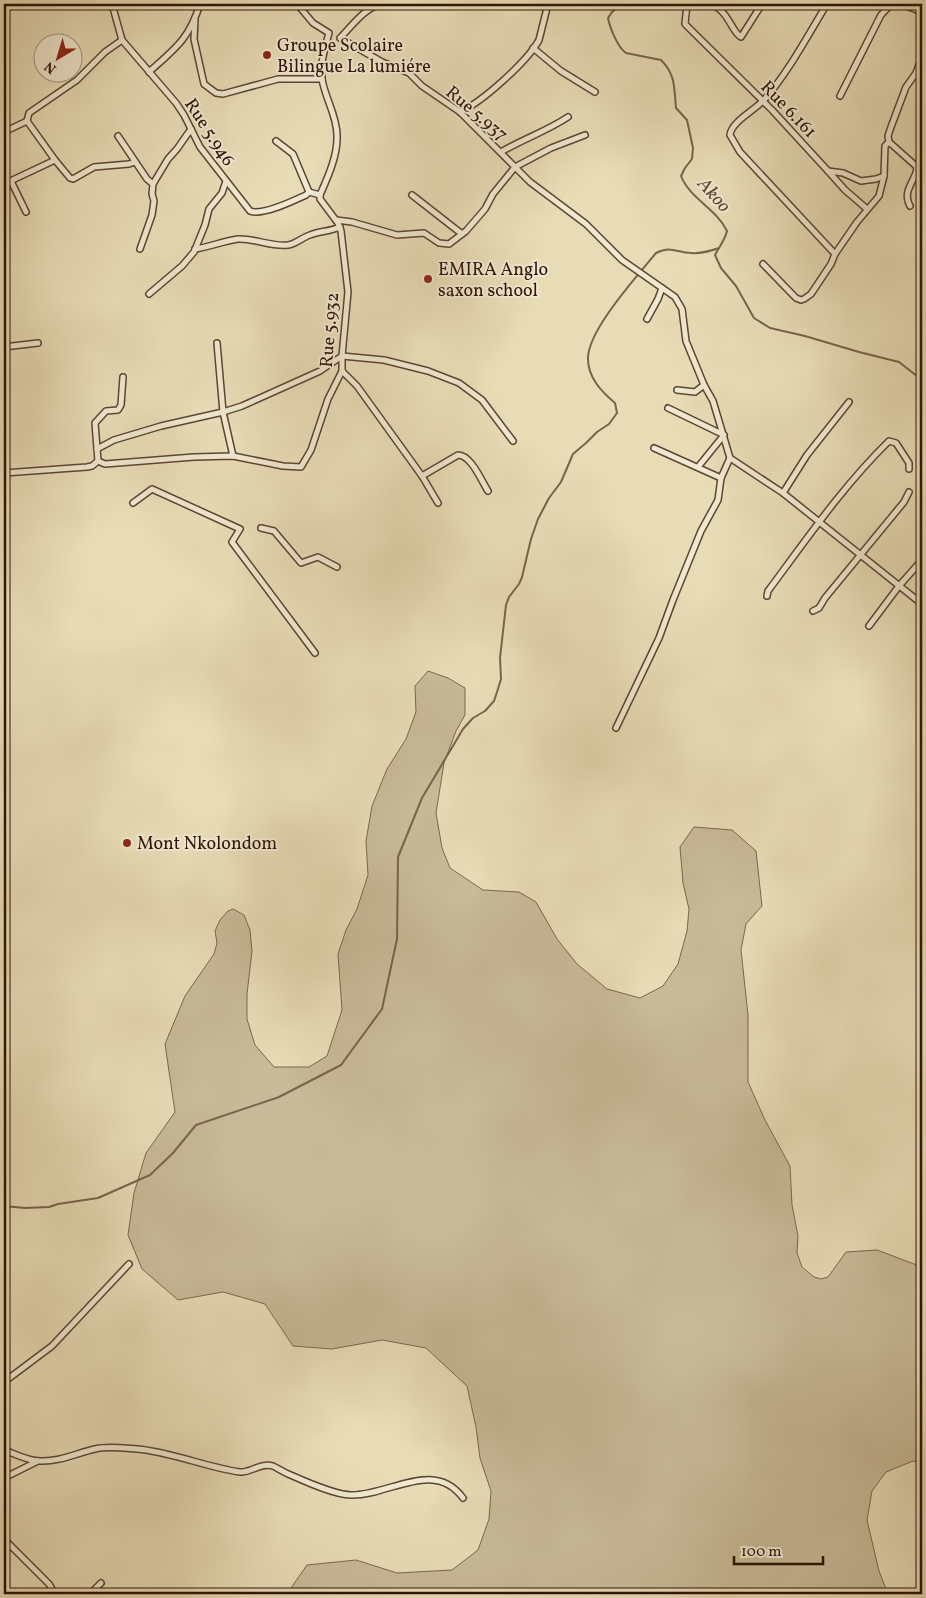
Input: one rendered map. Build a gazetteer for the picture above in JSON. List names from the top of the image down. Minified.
{"streets":{"street":["Rue 6.161","Rue 5.937","Rue 5.946","Rue 5.932"]},"water":["Akoo"],"places":["Groupe Scolaire Bilingue La lumiére","EMIRA Anglo saxon school","Mont Nkolondom"],"scale_bar":"100 m","north":"bottom left"}
